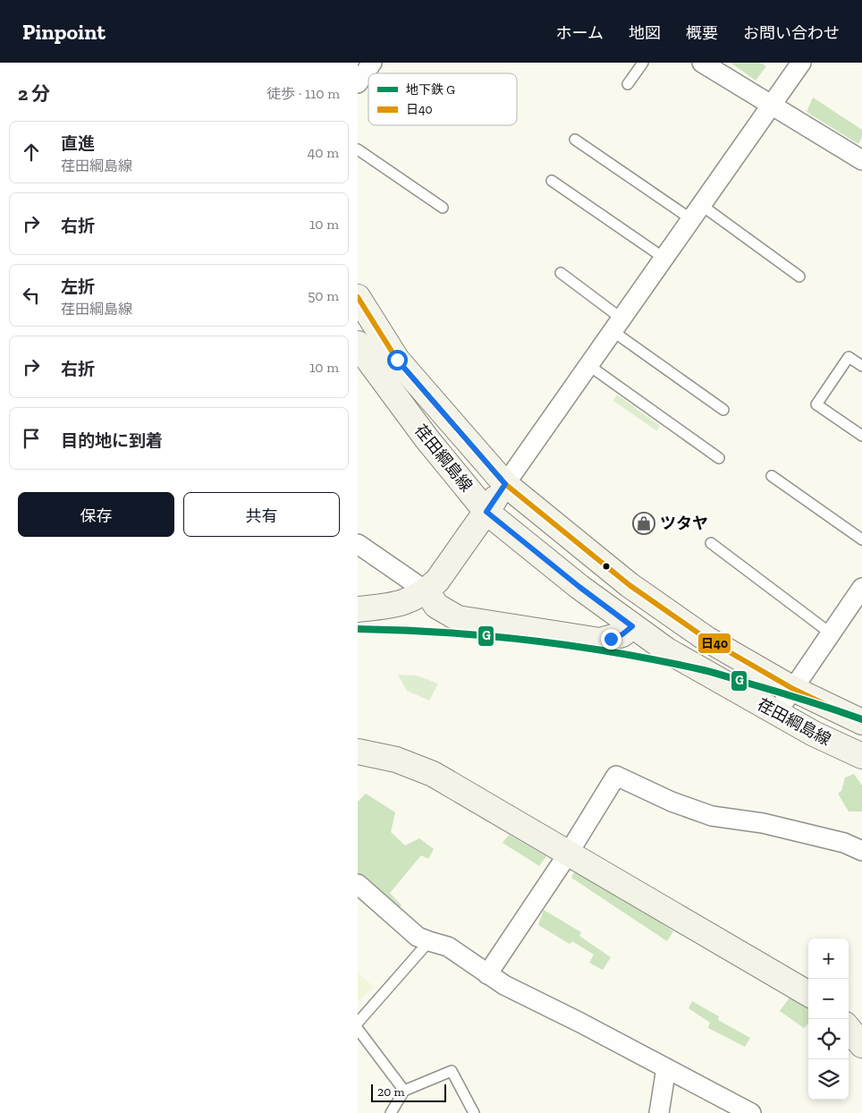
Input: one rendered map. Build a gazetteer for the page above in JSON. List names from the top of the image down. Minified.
{"streets":{"main road":["荏田綱島線"]},"places":{"shop":["ツタヤ"]},"lines":["transit line 日40","metro line G"],"legend":["地下鉄 G","日40"],"scale_bar":"20 m","page":{"header":"Pinpoint","nav":["ホーム","地図","概要","お問い合わせ"],"heading":["2 分","徒歩 · 110 m"],"list":[["直進","荏田綱島線","40 m"],["右折","10 m"],["左折","荏田綱島線","50 m"],["右折","10 m"],"目的地に到着"],"buttons":["保存","共有"],"map_buttons":["+","−"],"scale":"20 m"}}
